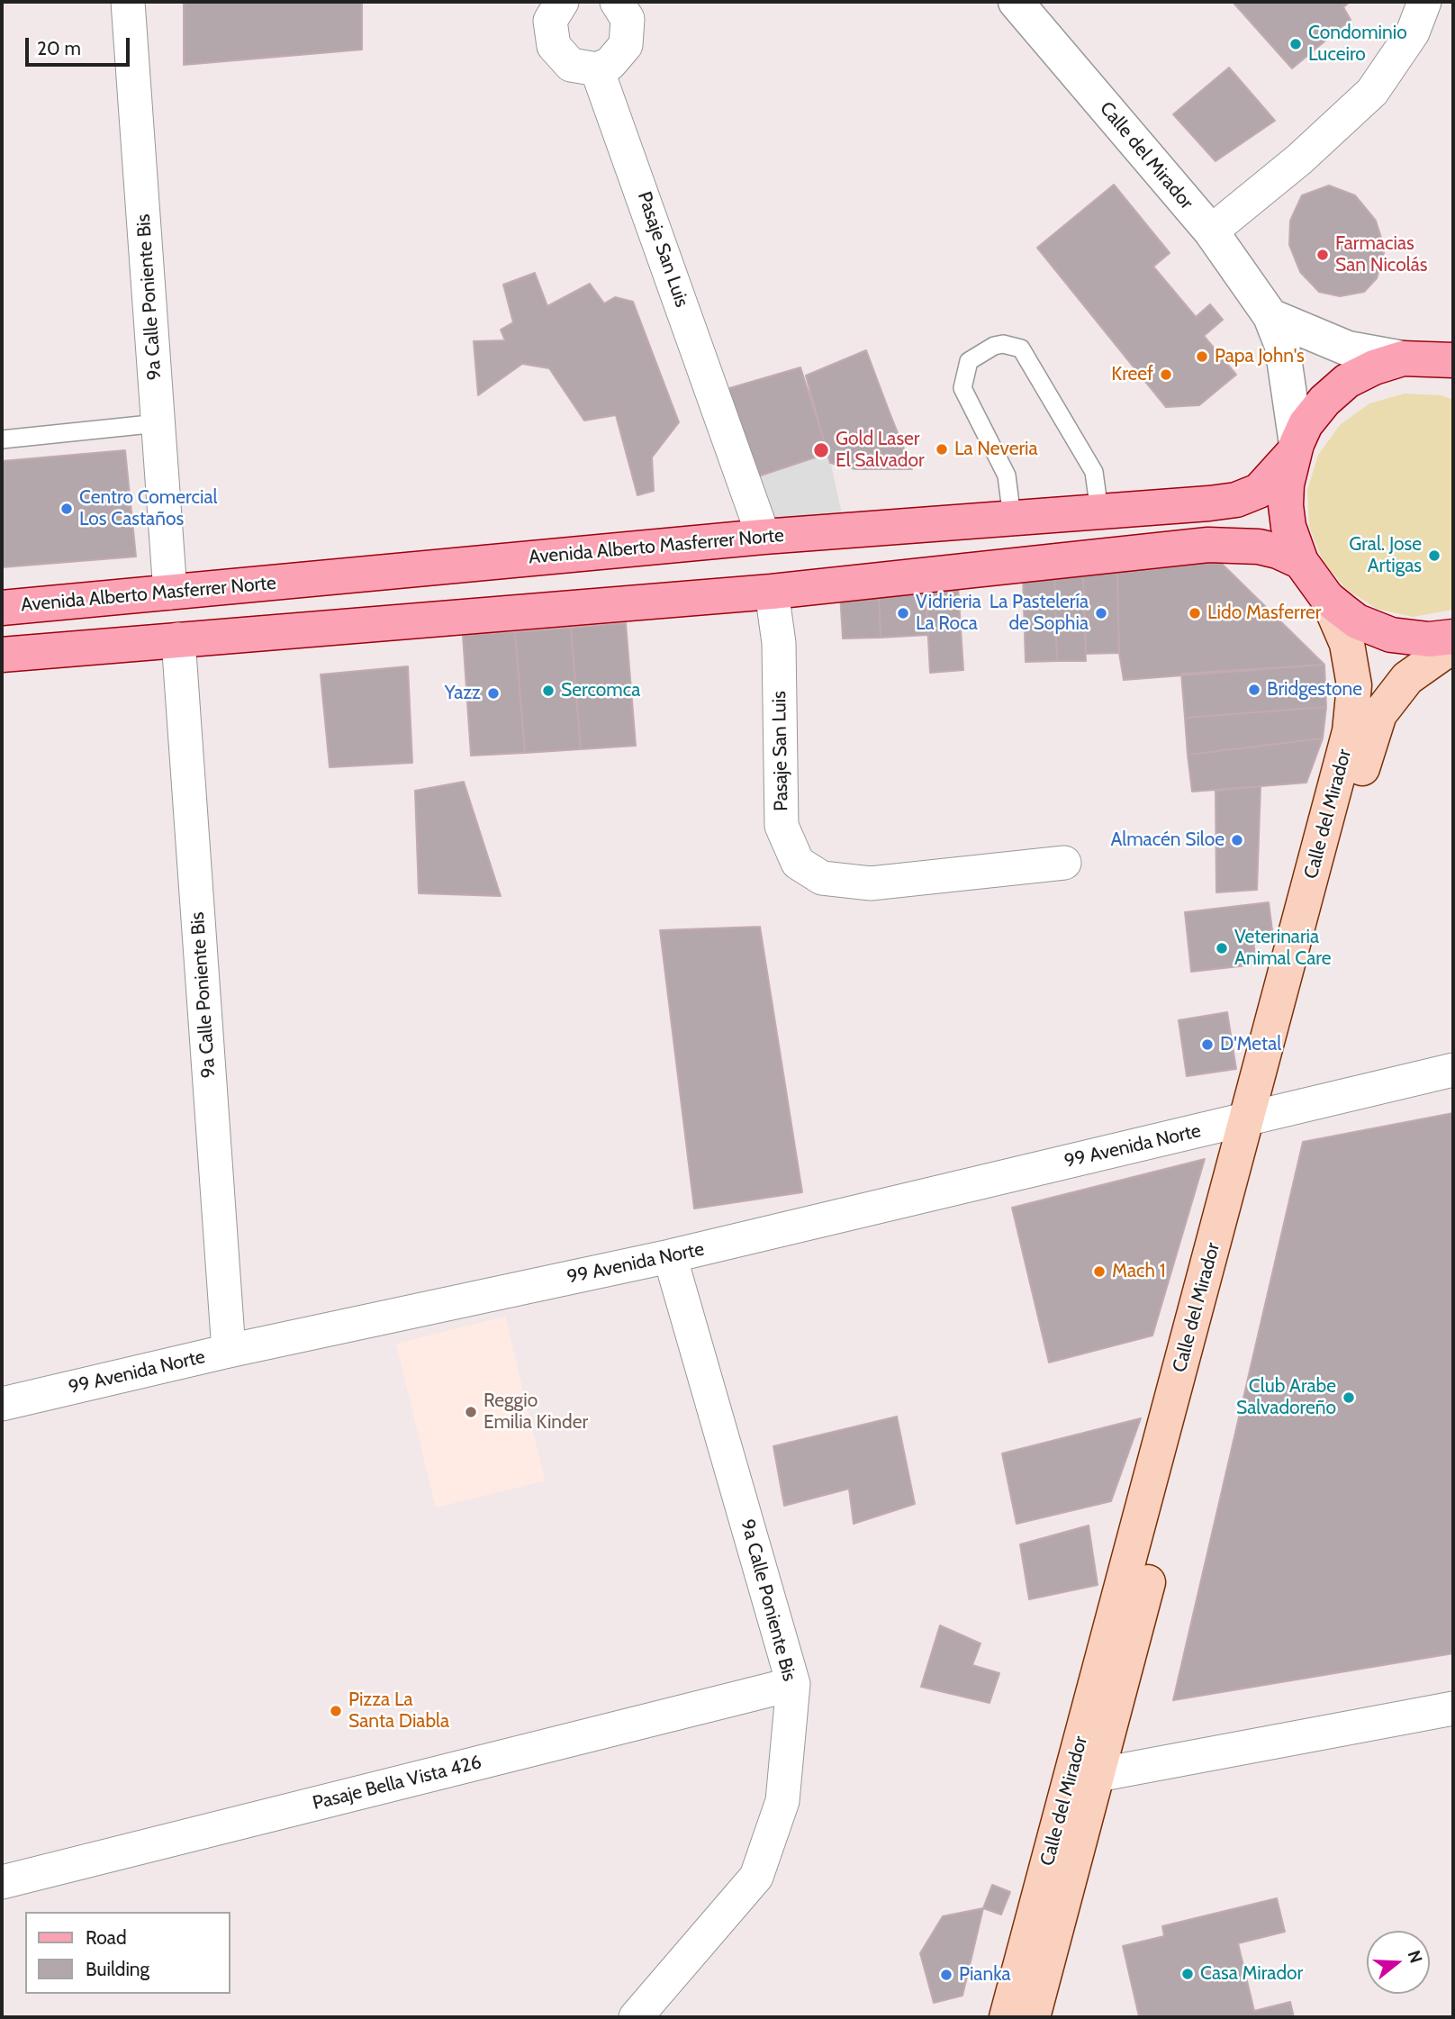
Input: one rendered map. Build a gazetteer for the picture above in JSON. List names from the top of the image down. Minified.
{"streets":{"main road":["Calle del Mirador","Avenida Alberto Masferrer Norte"],"street":["Pasaje San Luis","9a Calle Poniente Bis","99 Avenida Norte","Pasaje Bella Vista 426"]},"crossings":[["Calle del Mirador","Avenida Alberto Masferrer Norte"],["Calle del Mirador","99 Avenida Norte"],["Pasaje San Luis","Avenida Alberto Masferrer Norte"],["9a Calle Poniente Bis","Avenida Alberto Masferrer Norte"],["9a Calle Poniente Bis","99 Avenida Norte"],["9a Calle Poniente Bis","Pasaje Bella Vista 426"]],"places":["Condominio Luceiro","Farmacias San Nicolás","Papa John's","Kreef","La Neveria","Gold Laser El Salvador","Centro Comercial Los Castaños","Gral. Jose Artigas","Vidrieria La Roca","La Pastelería de Sophia","Lido Masferrer","Bridgestone","Sercomca","Yazz","Almacén Siloe","Veterinaria Animal Care","D'Metal","Mach 1","Club Arabe Salvadoreño","Reggio Emilia Kinder","Pizza La Santa Diabla","Casa Mirador","Pianka"],"legend":["Road","Building"],"scale_bar":"20 m","north":"right"}
